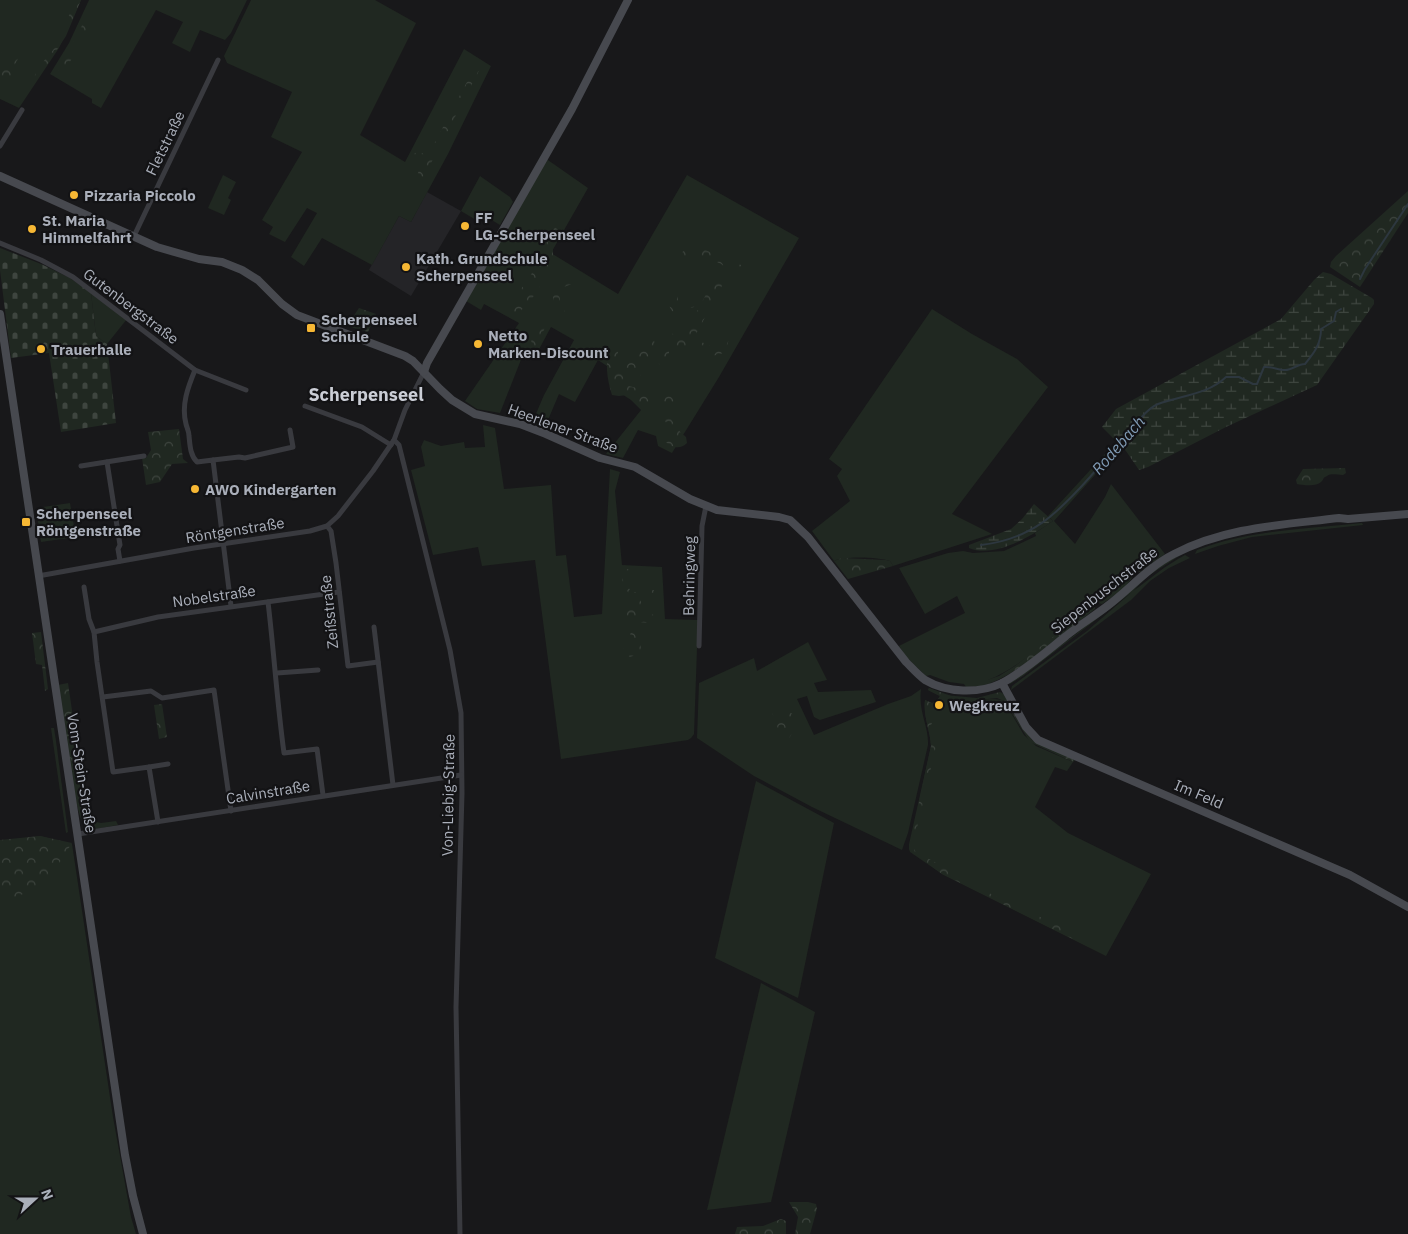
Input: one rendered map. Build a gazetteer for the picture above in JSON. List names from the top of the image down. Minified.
{"streets":{"main road":["Heerlener Straße","Siepenbuschstraße","Vom-Stein-Straße","Im Feld"],"street":["Fletstraße","Gutenbergstraße","Röntgenstraße","Behringweg","Nobelstraße","Zeißstraße","Calvinstraße","Von-Liebig-Straße"]},"crossings":[["Fletstraße","Heerlener Straße"],["Heerlener Straße","Behringweg"],["Heerlener Straße","Siepenbuschstraße"],["Heerlener Straße","Im Feld"],["Röntgenstraße","Zeißstraße"],["Röntgenstraße","Vom-Stein-Straße"],["Siepenbuschstraße","Im Feld"],["Nobelstraße","Zeißstraße"],["Vom-Stein-Straße","Calvinstraße"],["Calvinstraße","Von-Liebig-Straße"]],"districts":["Scherpenseel"],"water":["Rodebach"],"places":{"other":["Pizzaria Piccolo","FF LG-Scherpenseel","St. Maria Himmelfahrt","Kath. Grundschule Scherpenseel","Netto Marken-Discount","Trauerhalle","AWO Kindergarten","Wegkreuz"],"transit":["Scherpenseel Schule","Scherpenseel Röntgenstraße"]},"north":"right"}
